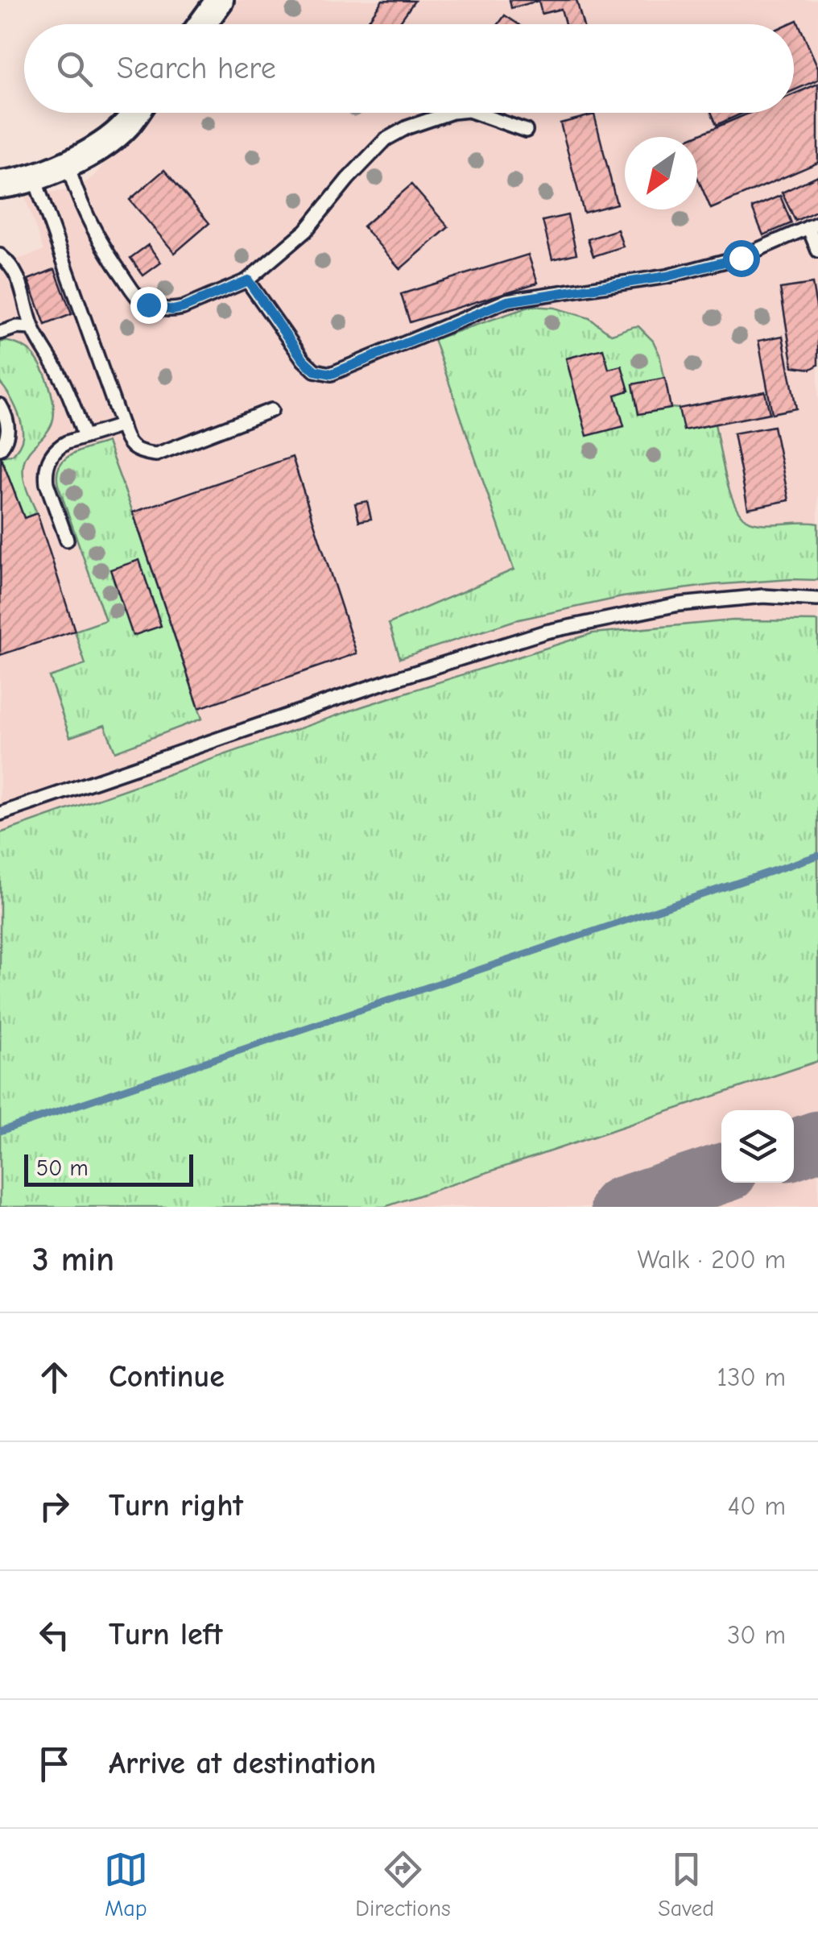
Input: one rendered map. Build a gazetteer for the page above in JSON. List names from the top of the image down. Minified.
{"scale_bar":"50 m","north":"bottom left","page":{"search":"Search here","scale":"50 m","heading":["3 min","Walk · 200 m"],"list":[["Continue","130 m"],["Turn right","40 m"],["Turn left","30 m"],"Arrive at destination"],"nav":["Map","Directions","Saved"]}}
